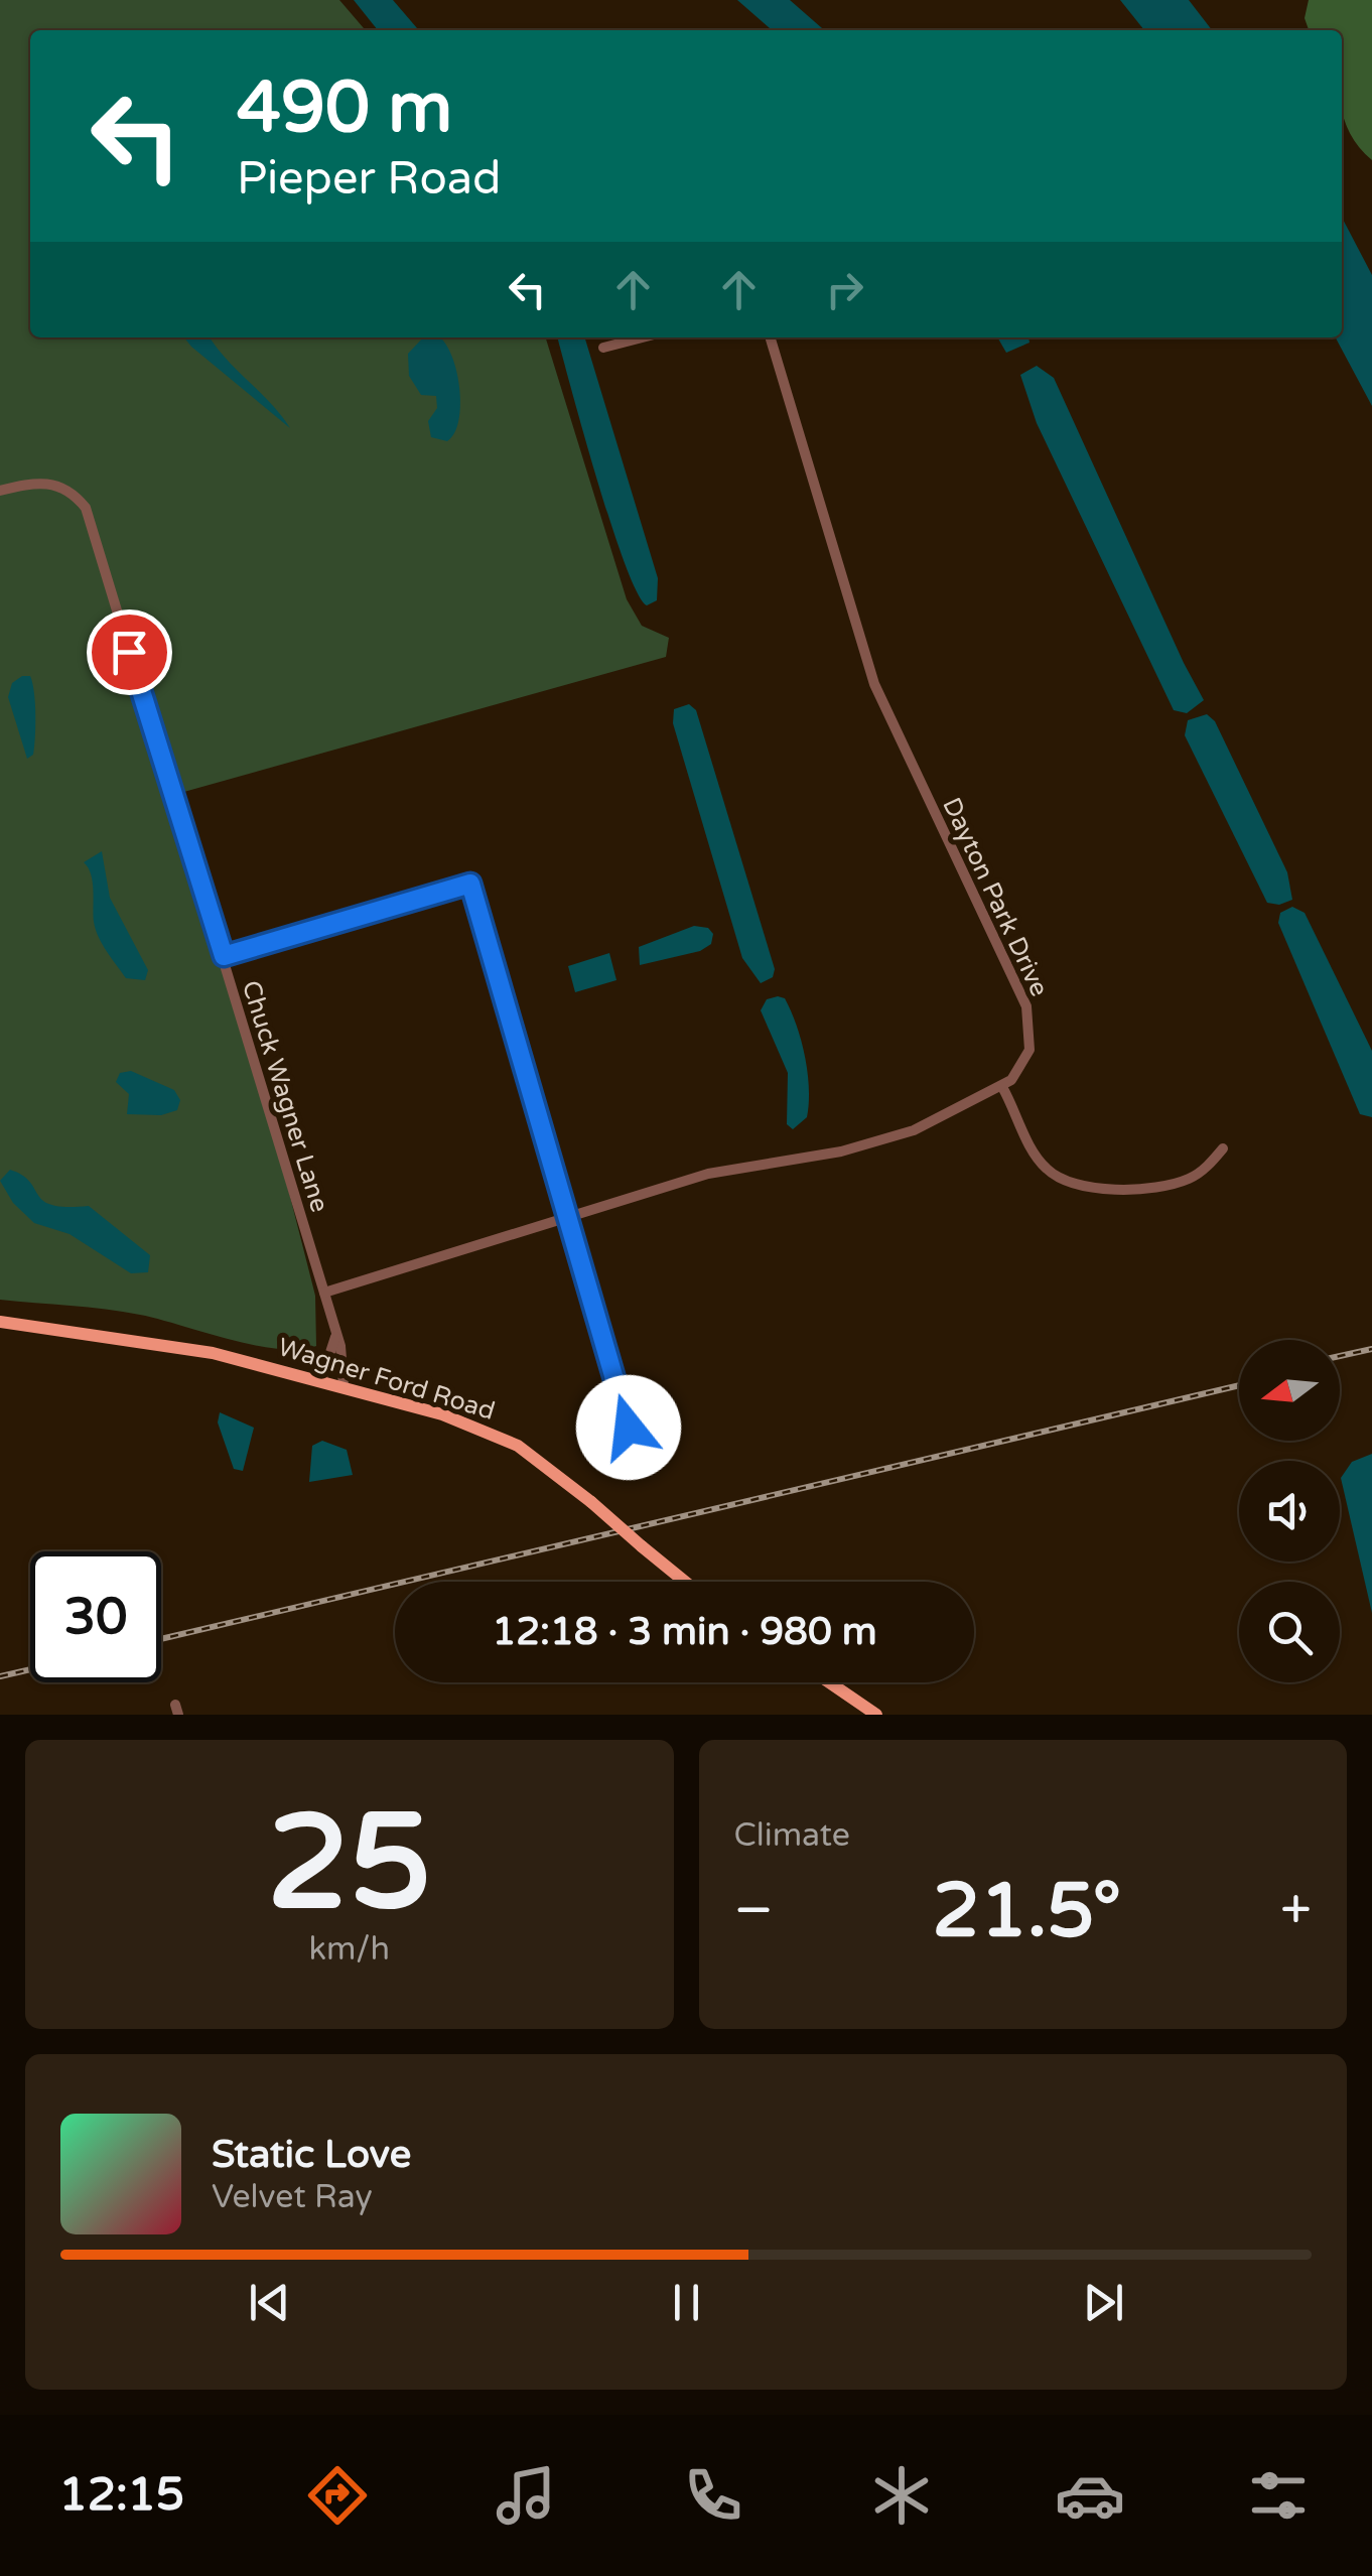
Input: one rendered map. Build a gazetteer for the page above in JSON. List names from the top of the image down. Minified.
{"streets":{"main road":["Wagner Ford Road"],"street":["Dayton Park Drive","Chuck Wagner Lane"]},"crossings":[["Chuck Wagner Lane","Wagner Ford Road"]],"north":"left","page":{"turn":["490 m","Pieper Road"],"limit":"30","trip":"12:18 · 3 min · 980 m","tile":[["25","km/h"],"Climate"],"heat":["−","21.5°","+"],"song":["Static Love","Velvet Ray"],"tabs":"12:15"}}
